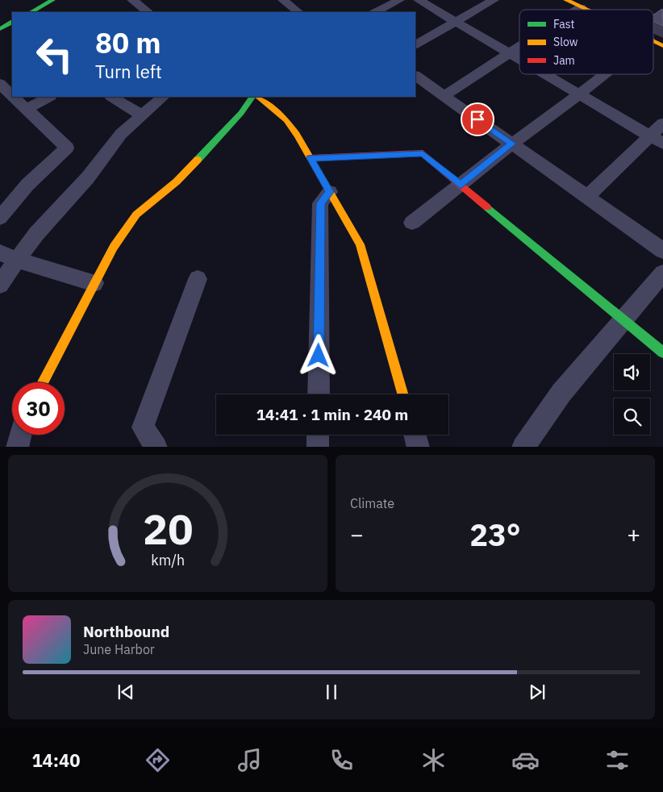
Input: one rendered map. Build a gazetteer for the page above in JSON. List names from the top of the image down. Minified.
{"legend":["Fast","Slow","Jam"],"page":{"turn":["80 m","Turn left"],"limit":"30","trip":"14:41 · 1 min · 240 m","tile":"Climate","heat":["−","23°","+"],"song":["Northbound","June Harbor"],"tabs":"14:40","gauge":["20","km/h"]}}
